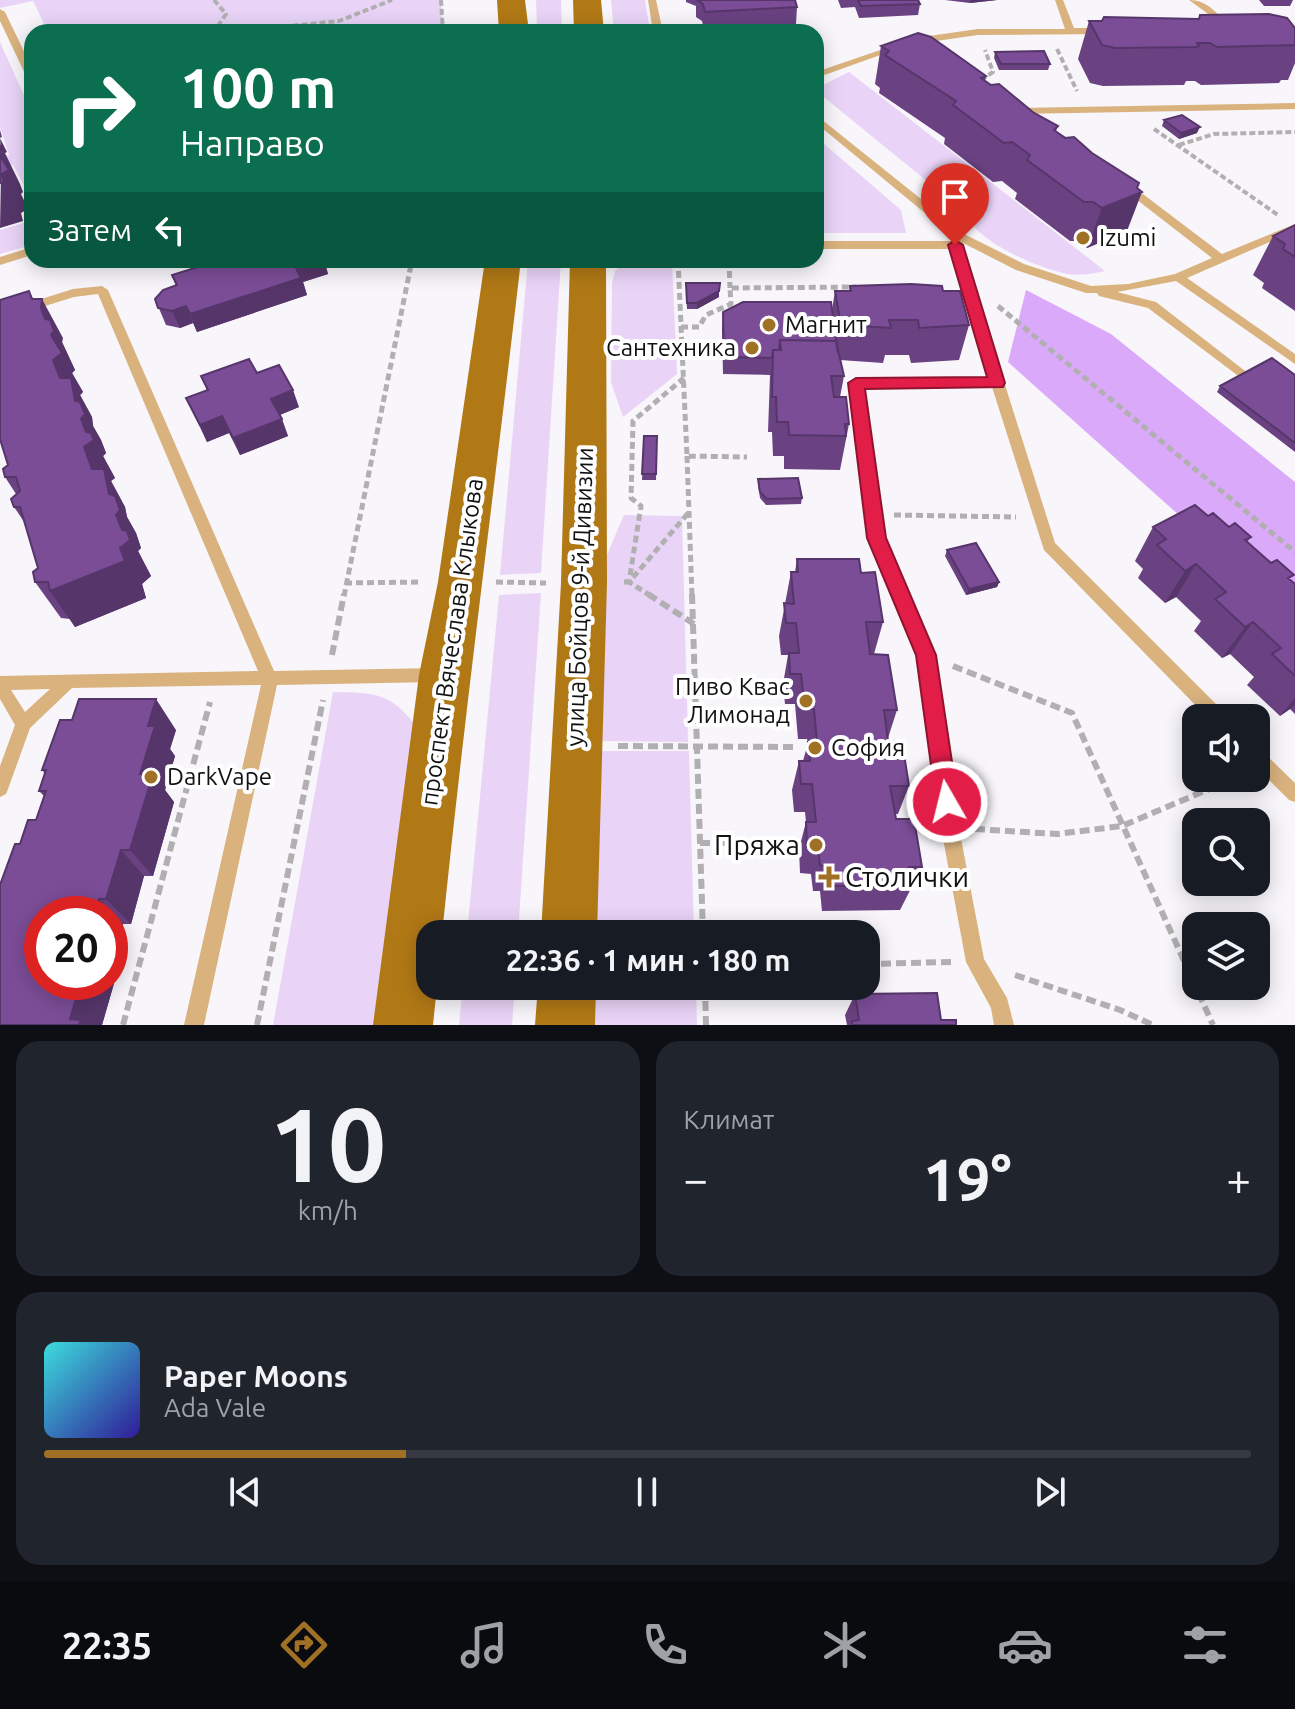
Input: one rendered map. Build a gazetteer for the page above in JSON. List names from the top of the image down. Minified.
{"streets":{"main road":["улица Бойцов 9-й Дивизии","проспект Вячеслава Клыкова"]},"places":{"other":["Izumi","Магнит","Сантехника","Пиво Квас Лимонад","София","DarkVape","Пряжа"],"health":["Столички"]},"page":{"turn":["100 m","Направо"],"then":"Затем","limit":"20","trip":"22:36 · 1 мин · 180 m","tile":[["10","km/h"],"Климат"],"heat":["−","19°","+"],"song":["Paper Moons","Ada Vale"],"tabs":"22:35"}}
